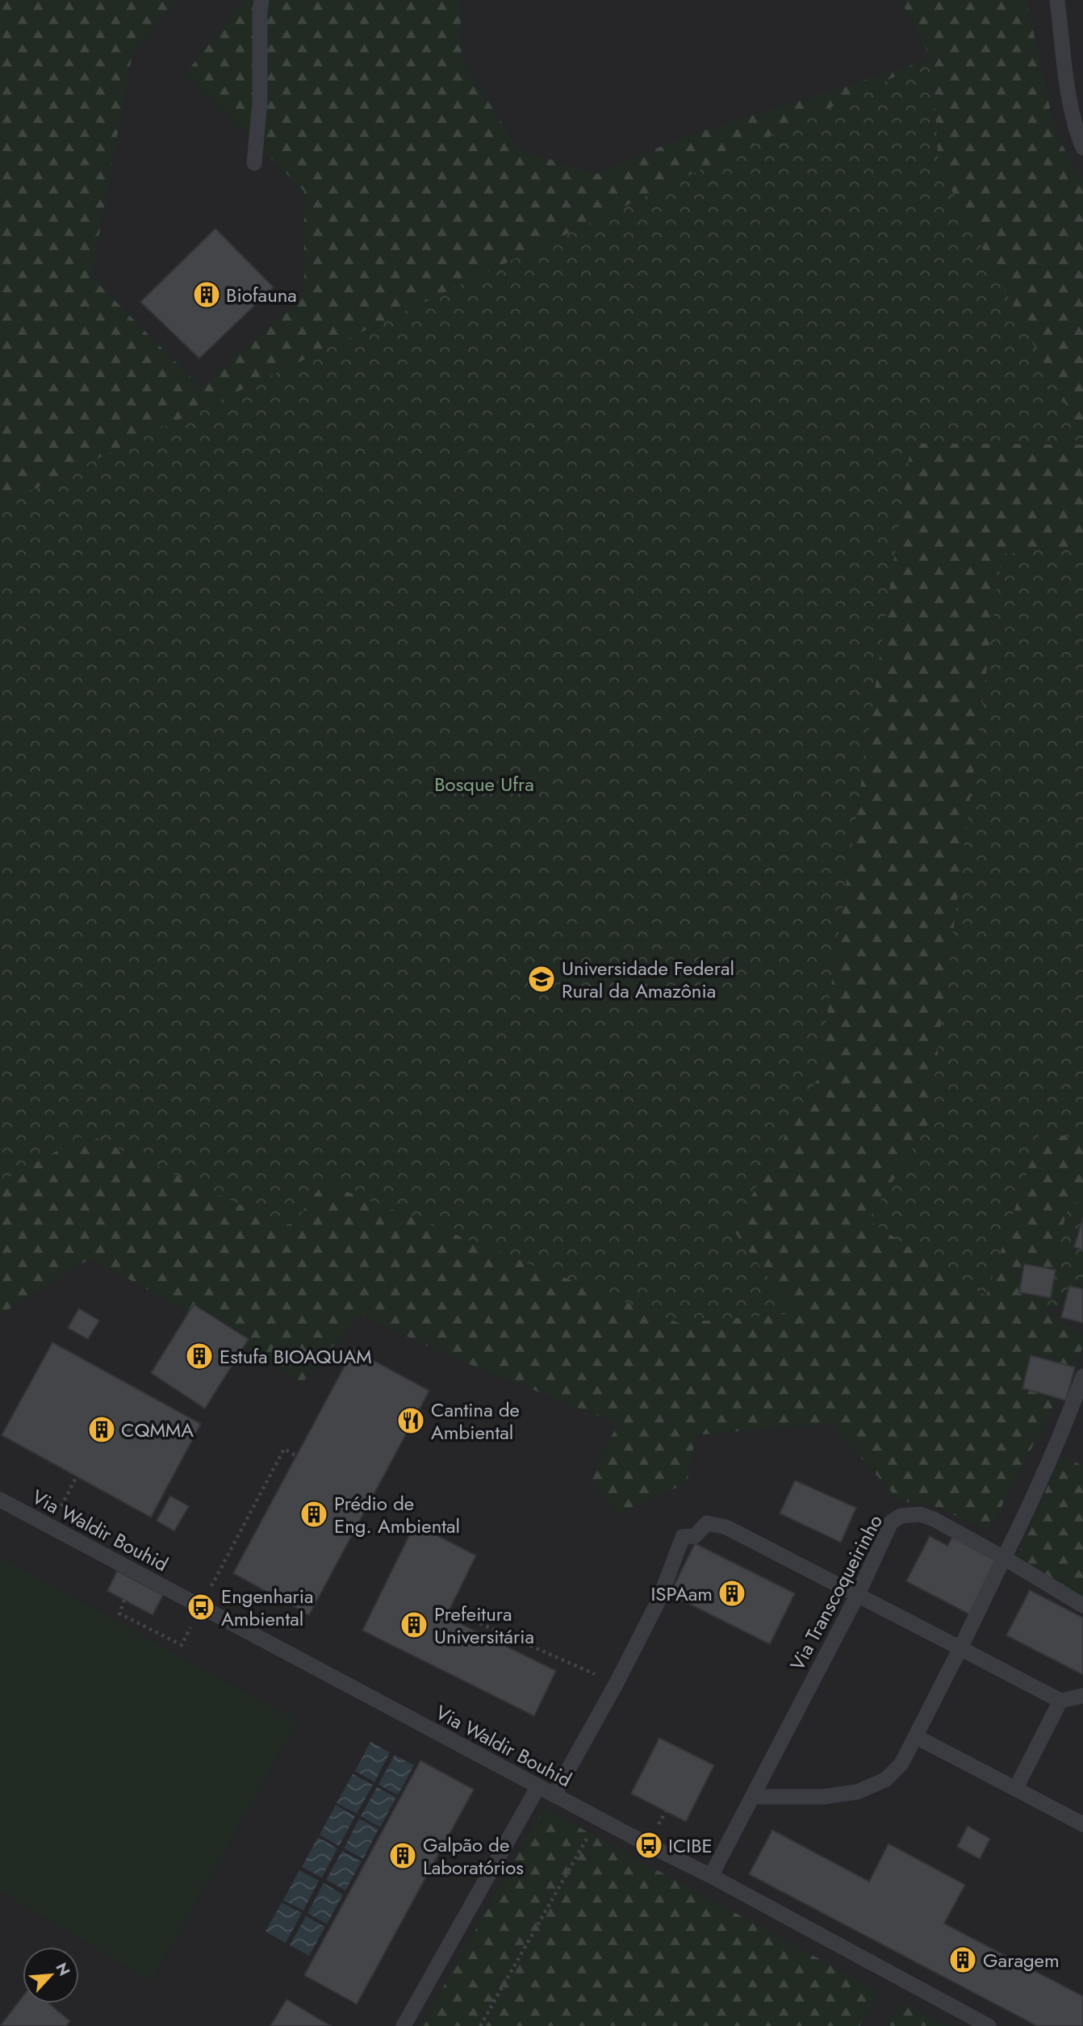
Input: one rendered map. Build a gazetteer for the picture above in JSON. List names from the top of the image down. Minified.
{"streets":{"lane":["Via Waldir Bouhid","Via Transcoqueirinho"]},"crossings":[["Via Waldir Bouhid","Via Transcoqueirinho"]],"parks":["Bosque Ufra"],"places":{"building":["Biofauna","Estufa BIOAQUAM","CQMMA","Prédio de Eng. Ambiental","ISPAam","Prefeitura Universitária","Galpão de Laboratórios","Garagem"],"school or university":["Universidade Federal Rural da Amazônia"],"restaurant":["Cantina de Ambiental"],"bus stop":["Engenharia Ambiental","ICIBE"]},"north":"top right"}
